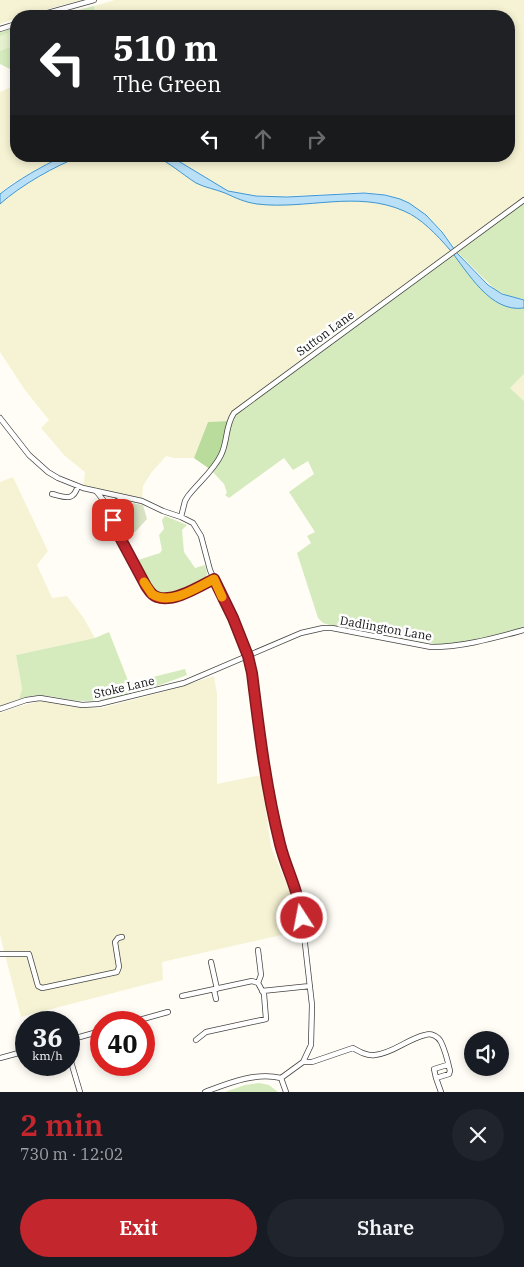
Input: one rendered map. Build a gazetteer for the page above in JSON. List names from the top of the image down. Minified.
{"streets":{"street":["Sutton Lane","Dadlington Lane","Stoke Lane"]},"crossings":[["Dadlington Lane","Stoke Lane"]],"page":{"turn":["510 m","The Green"],"speed":"36 km/h","limit":"40","heading":["2 min","730 m · 12:02"],"buttons":["Exit","Share"]}}
